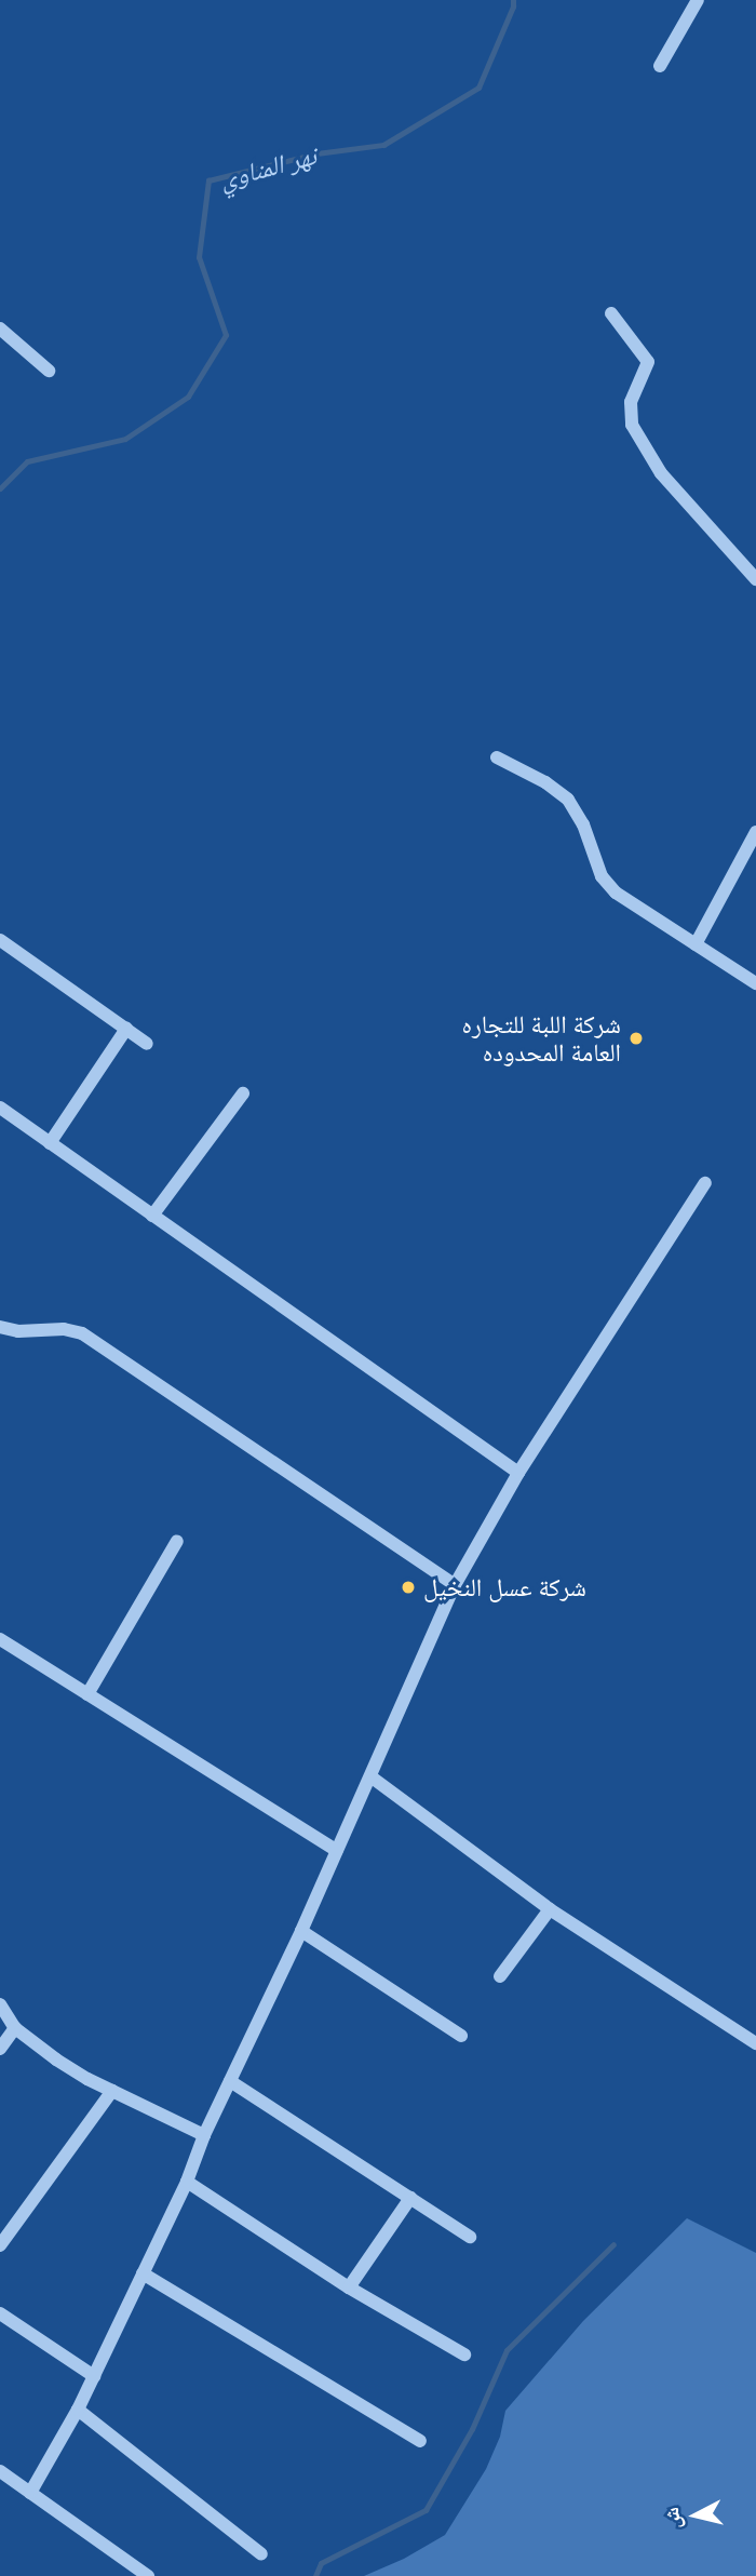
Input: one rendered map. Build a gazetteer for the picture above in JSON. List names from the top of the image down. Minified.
{"water":["نهر المناوي"],"places":["شركة اللبة للتجاره العامة المحدوده","شركة عسل النخيل"],"north":"left"}
